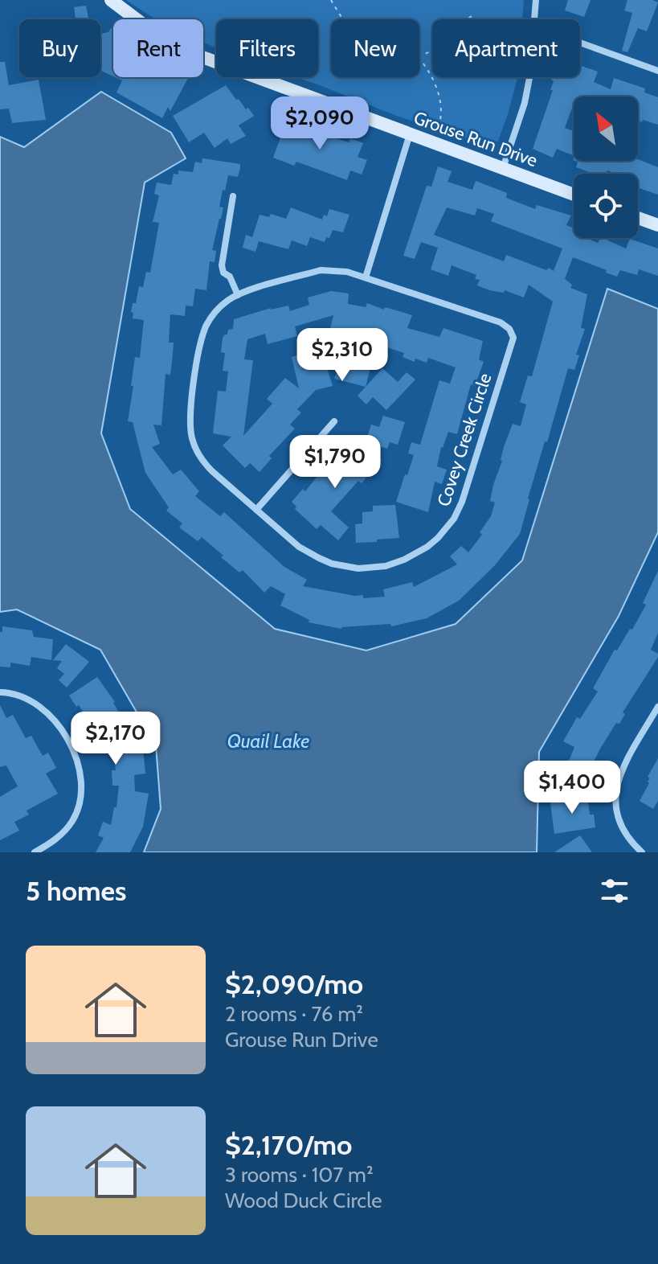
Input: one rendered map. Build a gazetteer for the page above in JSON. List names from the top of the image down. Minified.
{"streets":{"street":["Grouse Run Drive","Covey Creek Circle"]},"water":["Quail Lake"],"north":"top left","page":{"chip":["Buy","Rent","Filters","New","Apartment"],"price":["$2,090","$2,310","$1,790","$2,170","$1,400"],"heading":"5 homes","list":[{"name":"$2,090/mo","note":"2 rooms · 76 m² · Grouse Run Drive"},{"name":"$2,170/mo","note":"3 rooms · 107 m² · Wood Duck Circle"}]}}
